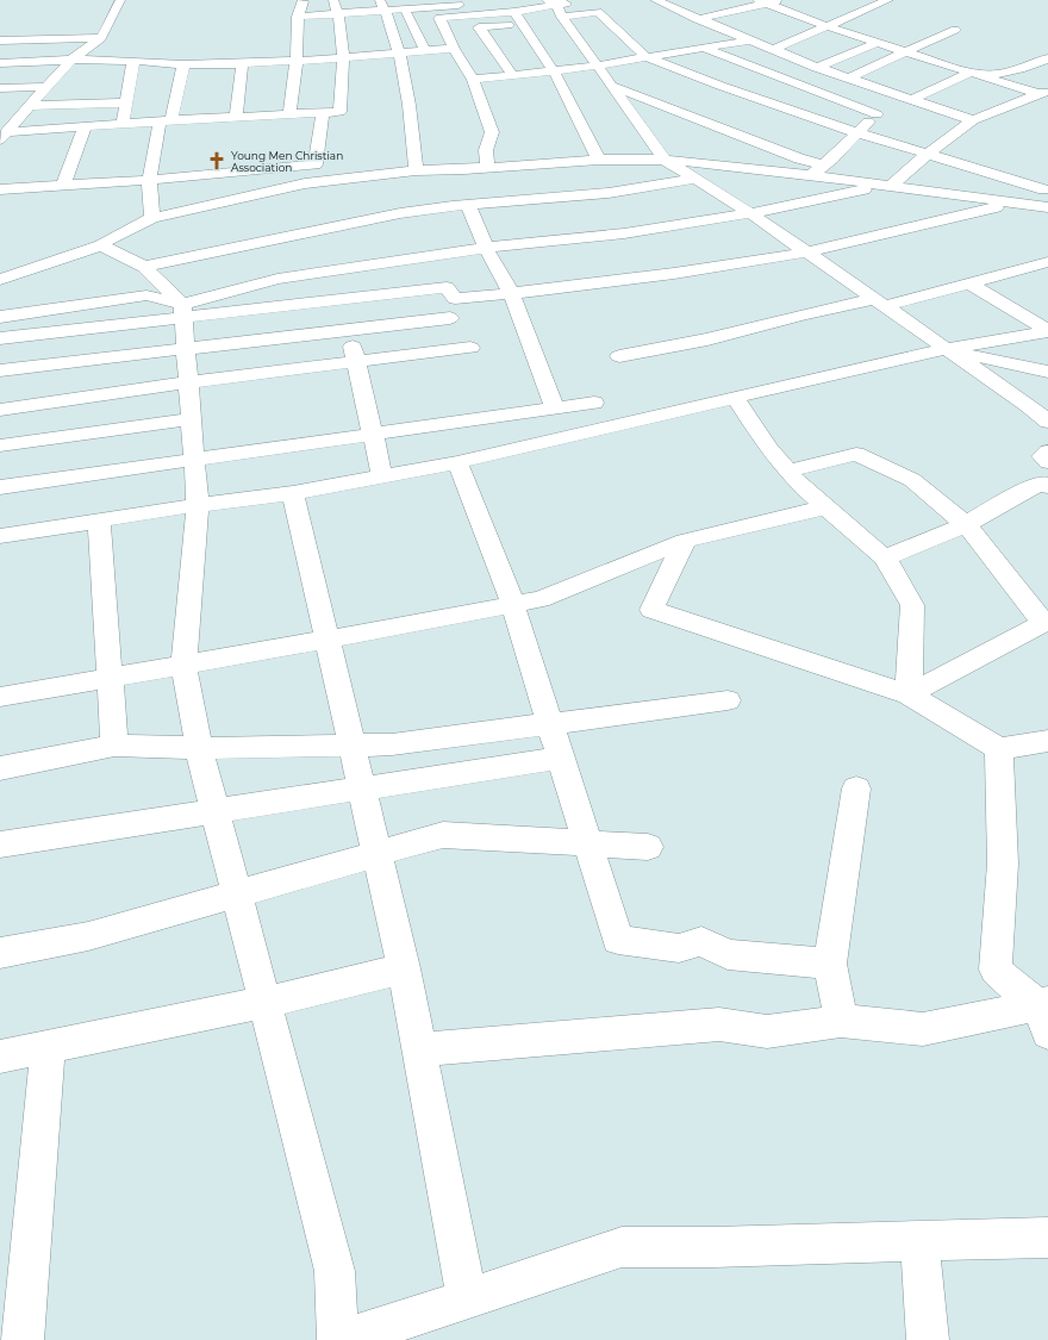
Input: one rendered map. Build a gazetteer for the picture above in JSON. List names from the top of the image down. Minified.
{"places":{"church":["Young Men Christian Association"]}}
